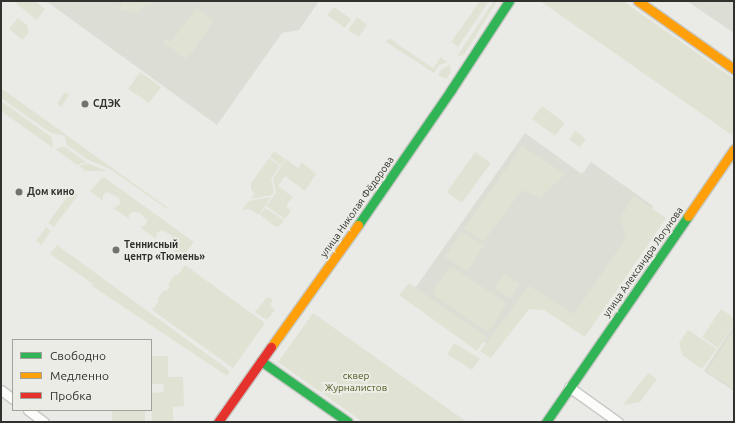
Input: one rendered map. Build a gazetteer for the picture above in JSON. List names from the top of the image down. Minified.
{"streets":{"street":["улица Николая Фёдорова","улица Александра Логунова"]},"parks":["сквер Журналистов"],"places":["СДЭК","Дом кино","Теннисный центр «Тюмень»"],"legend":["Свободно","Медленно","Пробка"]}
